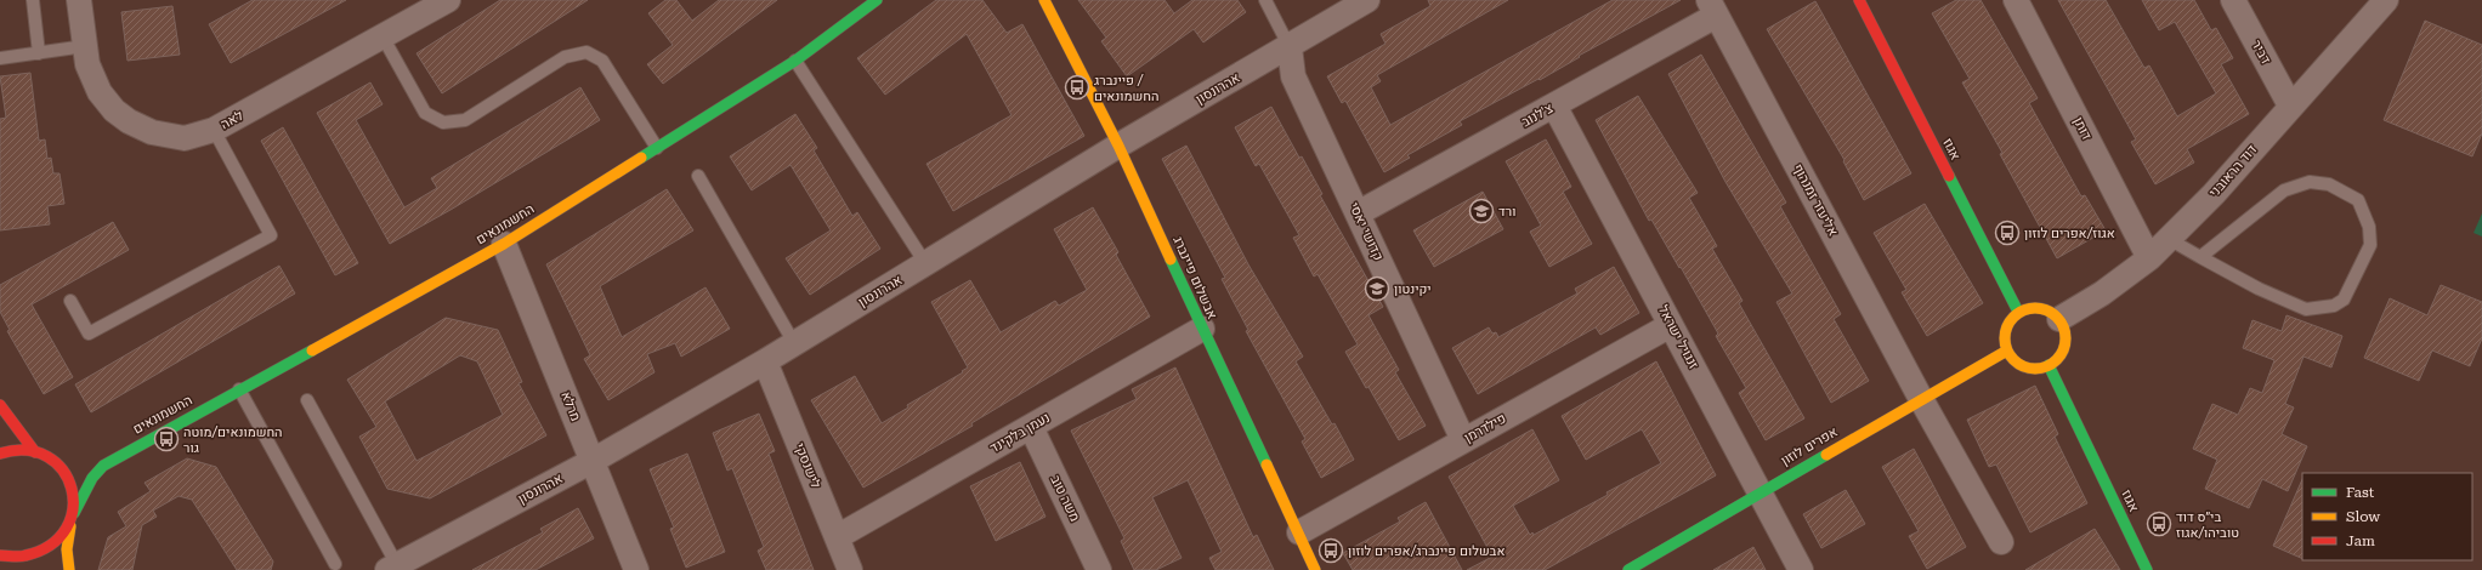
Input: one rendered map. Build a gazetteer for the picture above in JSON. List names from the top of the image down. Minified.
{"streets":{"street":["דביר","אהרונסון","צ'לנוב","לאה","דותן","אגוז","דוד הראובני","אליעזר זמנהוף","החשמונאים","קדושי יאסי","אבשלום פיינברג","זנגויל ישראל","מרלא","פילדרמן","נעמן בלקינד","אפרים לוזון","לישנסקי","משה טוב"]},"crossings":[["דביר","דוד הראובני"],["אהרונסון","קדושי יאסי"],["אהרונסון","אבשלום פיינברג"],["אהרונסון","מרלא"],["אהרונסון","לישנסקי"],["צ'לנוב","אליעזר זמנהוף"],["צ'לנוב","קדושי יאסי"],["צ'לנוב","זנגויל ישראל"],["דותן","דוד הראובני"],["אגוז","דוד הראובני"],["אגוז","אפרים לוזון"],["דוד הראובני","אפרים לוזון"],["אליעזר זמנהוף","אפרים לוזון"],["החשמונאים","מרלא"],["קדושי יאסי","פילדרמן"],["אבשלום פיינברג","פילדרמן"],["אבשלום פיינברג","נעמן בלקינד"],["זנגויל ישראל","פילדרמן"],["זנגויל ישראל","אפרים לוזון"],["נעמן בלקינד","לישנסקי"],["נעמן בלקינד","משה טוב"]],"places":{"bus stop":["פיינברג / החשמונאים","אגוז/אפרים לוזון","החשמונאים/מוטה גור","בי״ס דוד טוביהו/אגוז","אבשלום פיינברג/אפרים לוזון"],"school or university":["ורד","יקינטון"]},"legend":["Fast","Slow","Jam"]}
